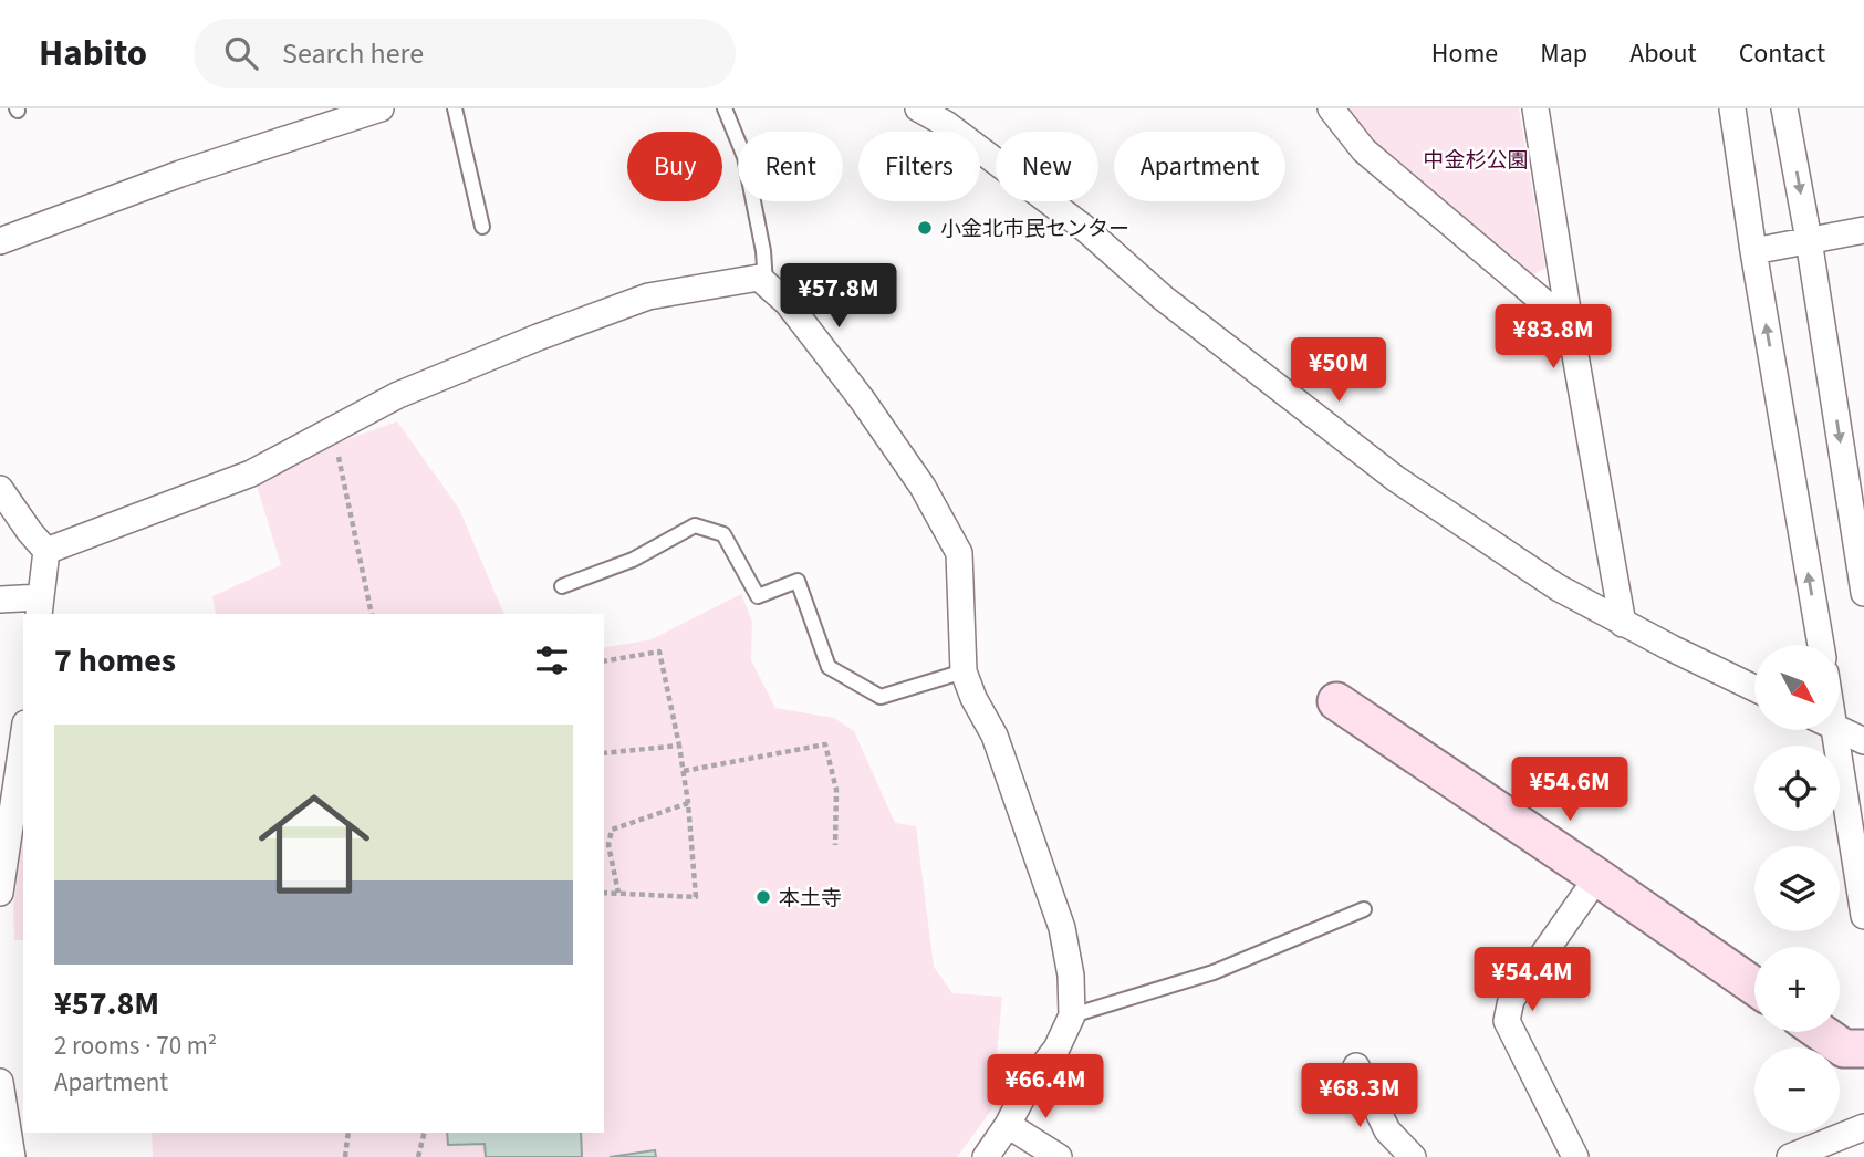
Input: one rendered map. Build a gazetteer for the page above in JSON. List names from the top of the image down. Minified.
{"parks":["中金杉公園"],"places":["小金北市民センター","本土寺"],"north":"bottom right","page":{"header":"Habito","search":"Search here","nav":["Home","Map","About","Contact"],"chip":["Buy","Rent","Filters","New","Apartment"],"price":["¥57.8M","¥83.8M","¥50M","¥54.6M","¥54.4M","¥66.4M","¥68.3M"],"heading":"7 homes","map_buttons":["+","−"],"list":[{"name":"¥57.8M","note":"2 rooms · 70 m² · Apartment"}]}}
